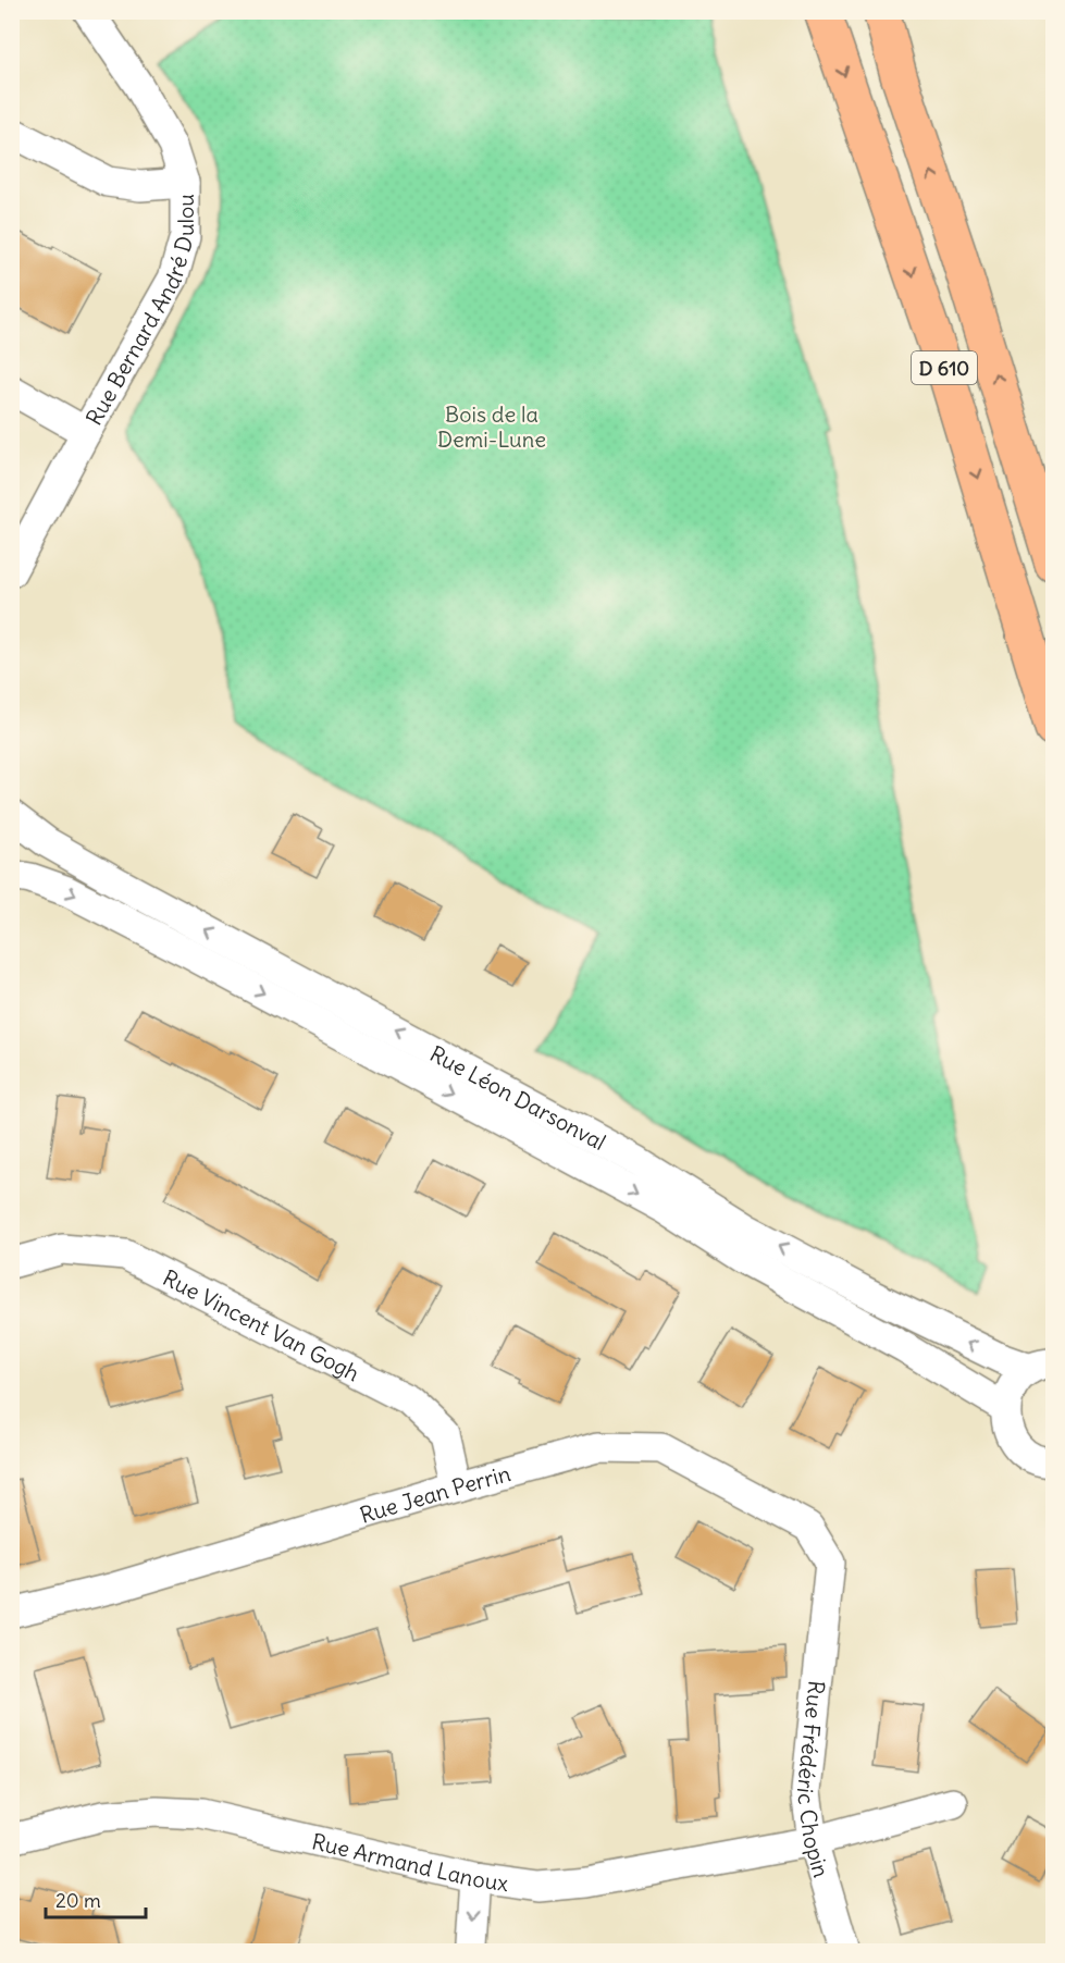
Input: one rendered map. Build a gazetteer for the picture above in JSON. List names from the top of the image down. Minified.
{"streets":{"highway":["D 610"],"street":["Rue Bernard André Dulou","Rue Léon Darsonval","Rue Vincent Van Gogh","Rue Jean Perrin","Rue Frédéric Chopin","Rue Armand Lanoux"]},"crossings":[["Rue Vincent Van Gogh","Rue Jean Perrin"],["Rue Jean Perrin","Rue Frédéric Chopin"],["Rue Frédéric Chopin","Rue Armand Lanoux"]],"parks":["Bois de la Demi-Lune"],"scale_bar":"20 m"}
